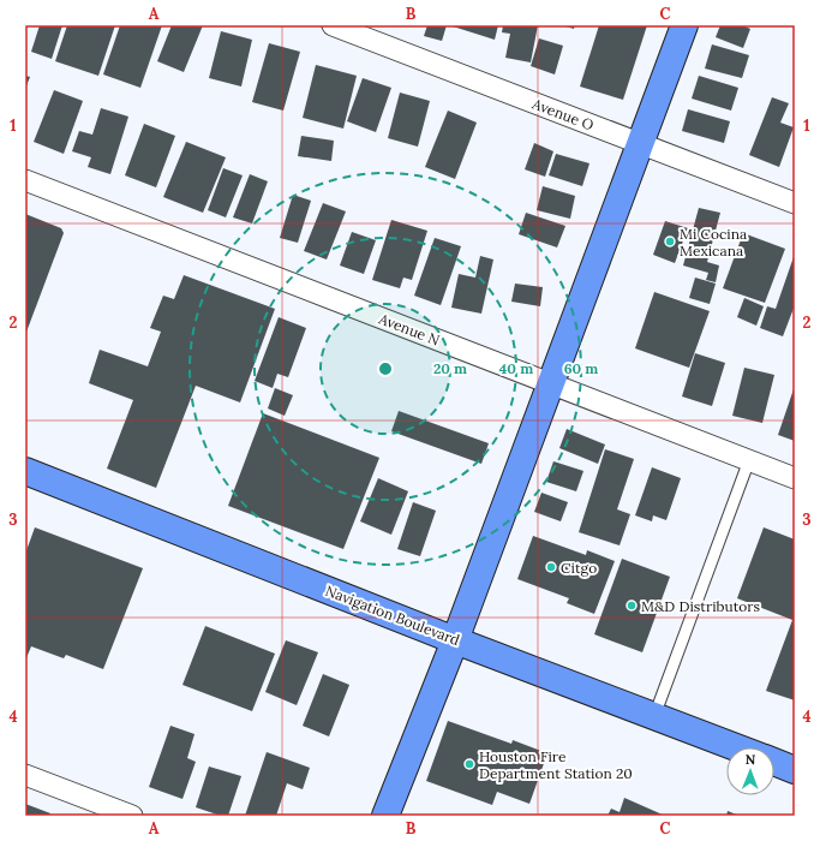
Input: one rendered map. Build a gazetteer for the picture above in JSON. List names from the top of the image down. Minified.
{"streets":{"main road":["Navigation Boulevard"],"street":["Avenue O","Avenue N"]},"places":["Mi Cocina Mexicana","Citgo","M&D Distributors","Houston Fire Department Station 20"],"north":"top","grid":{"columns":["A","B","C"],"rows":["1","2","3","4"]},"rings":["20 m","40 m","60 m"]}
